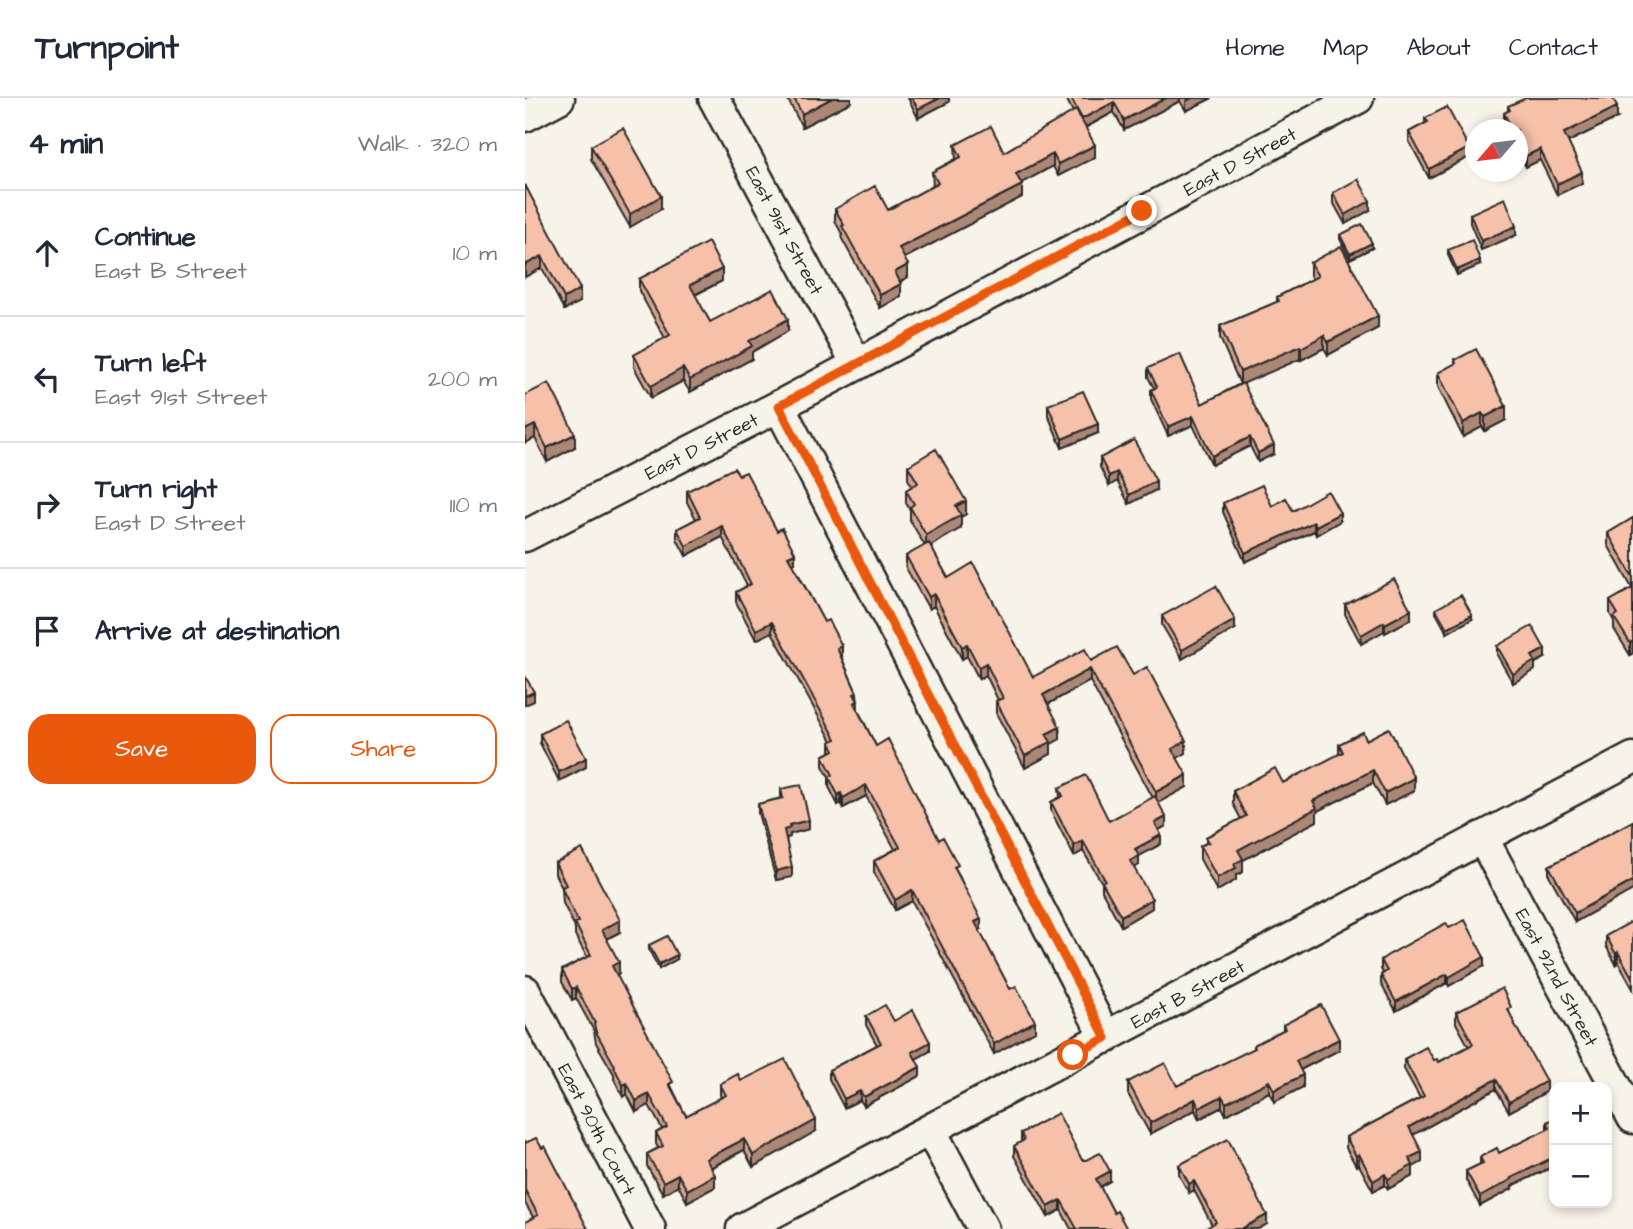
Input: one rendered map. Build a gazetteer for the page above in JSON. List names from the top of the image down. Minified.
{"streets":{"street":["East D Street","East 91st Street","East 92nd Street","East B Street","East 90th Court"]},"crossings":[["East D Street","East 91st Street"],["East 92nd Street","East B Street"]],"north":"bottom left","page":{"header":"Turnpoint","nav":["Home","Map","About","Contact"],"heading":["4 min","Walk · 320 m"],"list":[["Continue","East B Street","10 m"],["Turn left","East 91st Street","200 m"],["Turn right","East D Street","110 m"],"Arrive at destination"],"buttons":["Save","Share"],"map_buttons":["+","−"]}}
